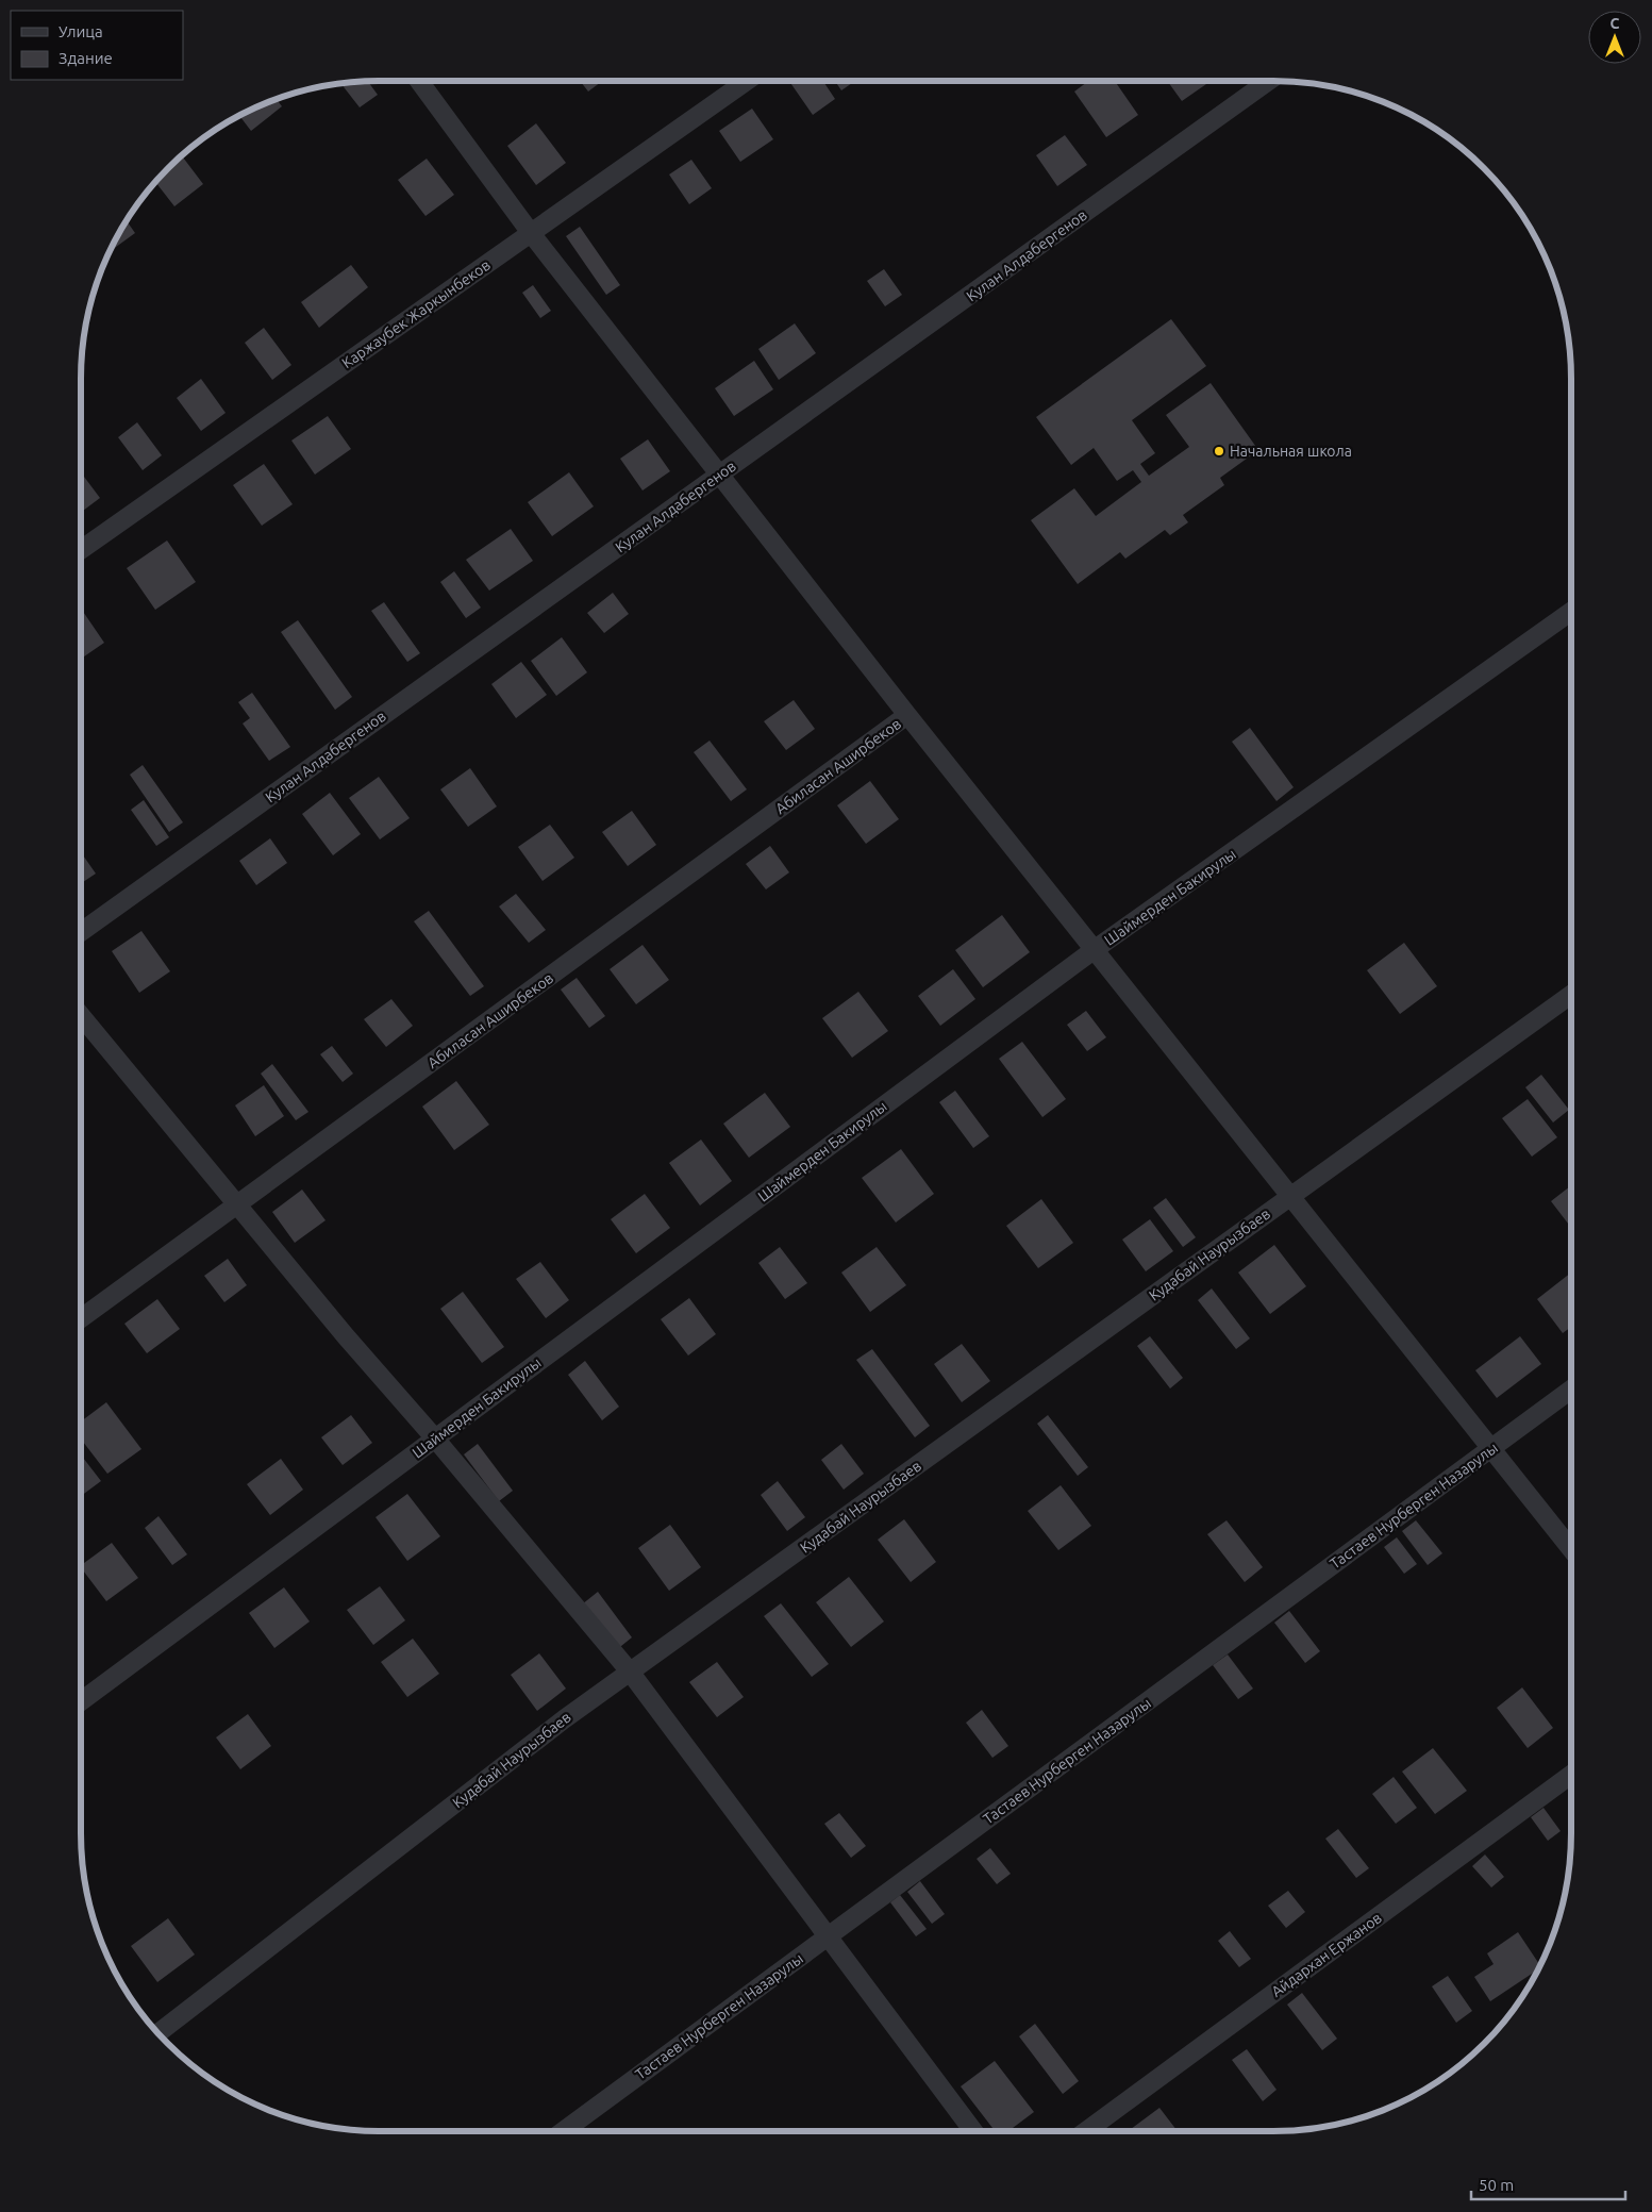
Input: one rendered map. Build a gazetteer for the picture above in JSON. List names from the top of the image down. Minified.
{"streets":{"street":["Кулан Алдабергенов","Каржаубек Жаркынбеков","Абиласан Аширбеков","Шаймерден Бакирулы","Кудабай Наурызбаев","Тастаев Нурберген Назарулы","Айдархан Ержанов"]},"places":["Начальная школа"],"legend":["Улица","Здание"],"scale_bar":"50 m","north":"top"}
